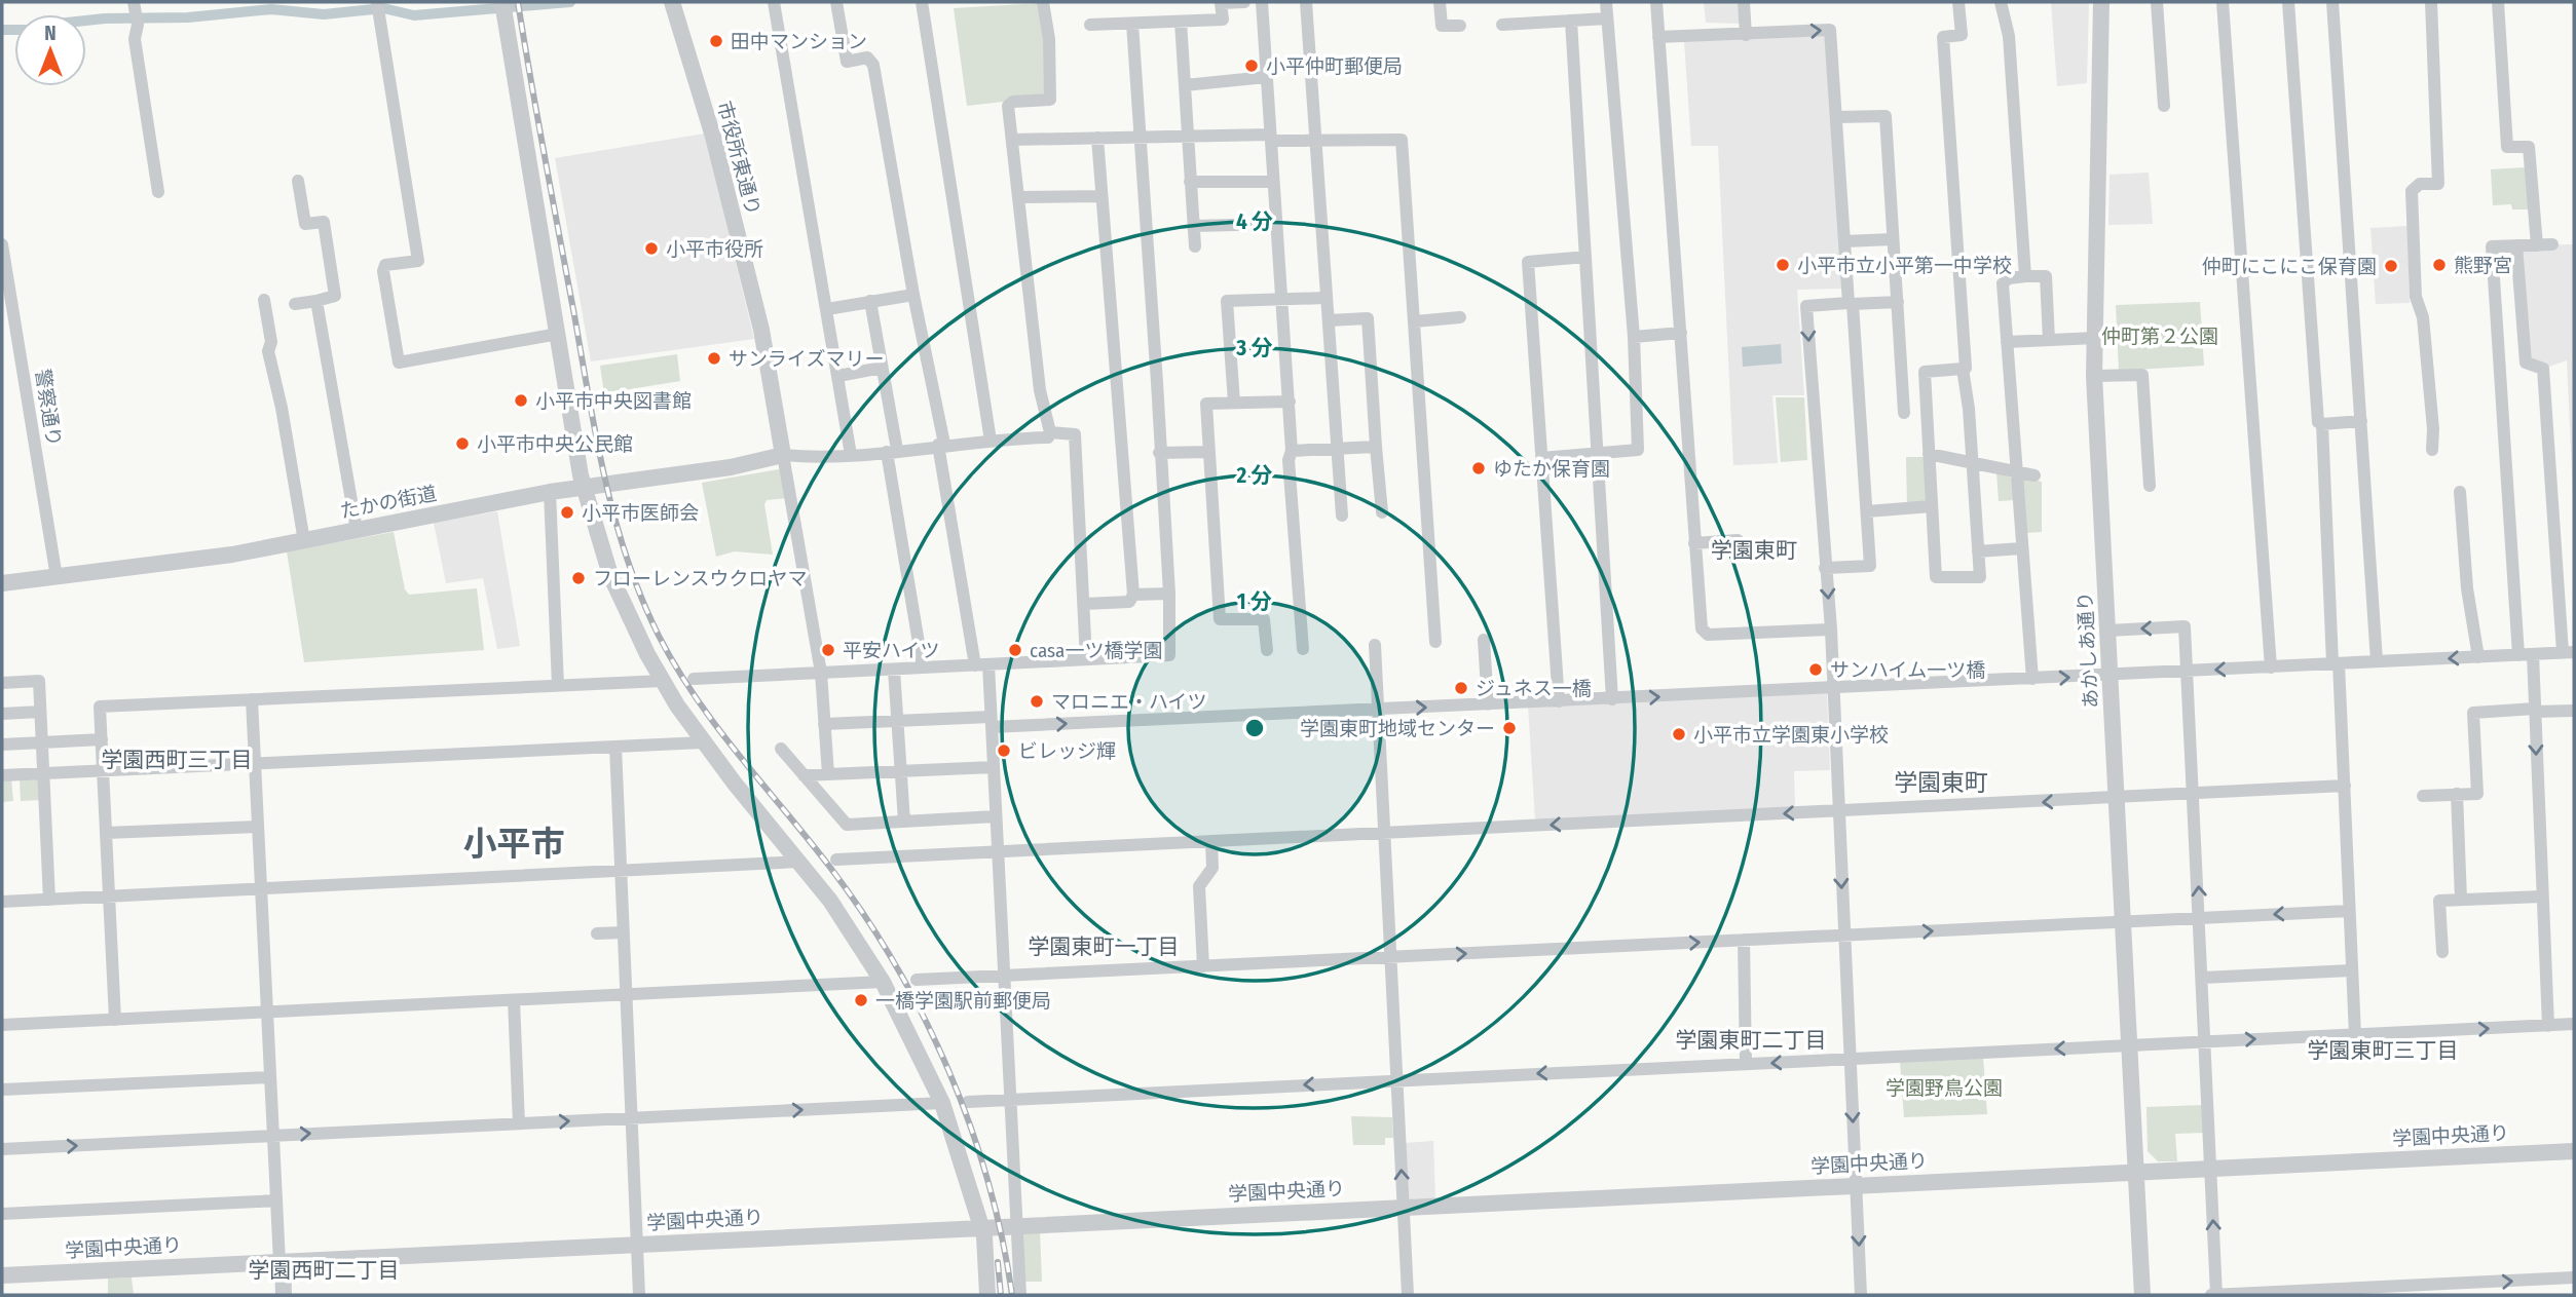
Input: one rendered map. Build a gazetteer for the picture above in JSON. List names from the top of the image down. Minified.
{"streets":{"street":["市役所東通り","警察通り","たかの街道","あかしあ通り","学園中央通り"]},"crossings":[["市役所東通り","たかの街道"],["警察通り","たかの街道"],["あかしあ通り","学園中央通り"]],"districts":["学園東町","学園西町三丁目","学園東町","小平市","学園東町一丁目","学園東町二丁目","学園東町三丁目","学園西町二丁目"],"parks":["仲町第２公園","学園野鳥公園"],"places":["田中マンション","小平仲町郵便局","小平市役所","小平市立小平第一中学校","熊野宮","仲町にこにこ保育園","サンライズマリー","小平市中央図書館","小平市中央公民館","ゆたか保育園","小平市医師会","フローレンスウクロヤマ","平安ハイツ","casa一ツ橋学園","サンハイム一ツ橋","ジュネス一橋","マロニエ・ハイツ","学園東町地域センター","小平市立学園東小学校","ビレッジ輝","一橋学園駅前郵便局"],"north":"top","rings":["4 分","3 分","2 分","1 分"]}
